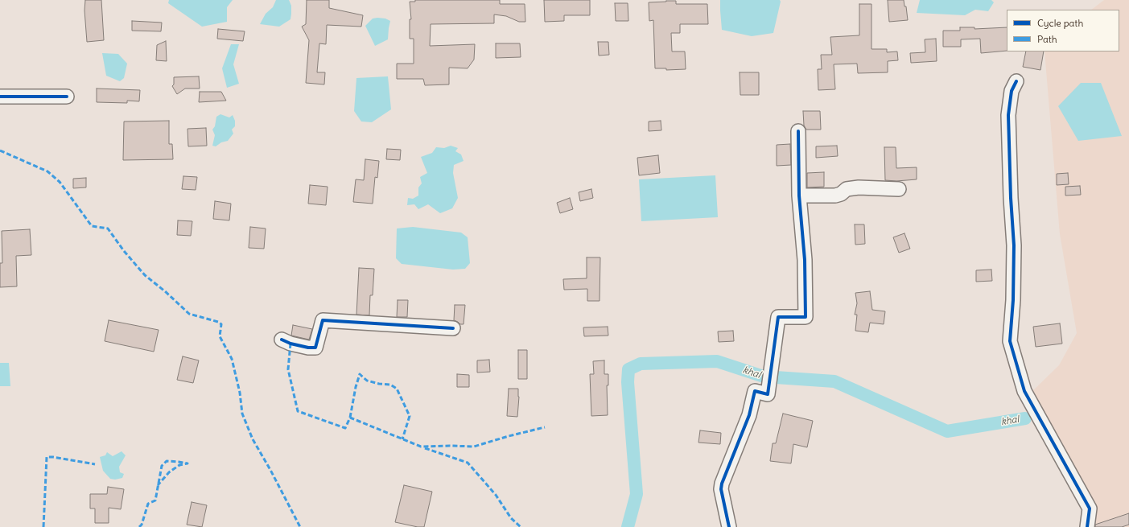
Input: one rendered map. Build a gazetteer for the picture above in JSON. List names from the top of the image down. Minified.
{"water":["khal"],"legend":["Cycle path","Path"]}
